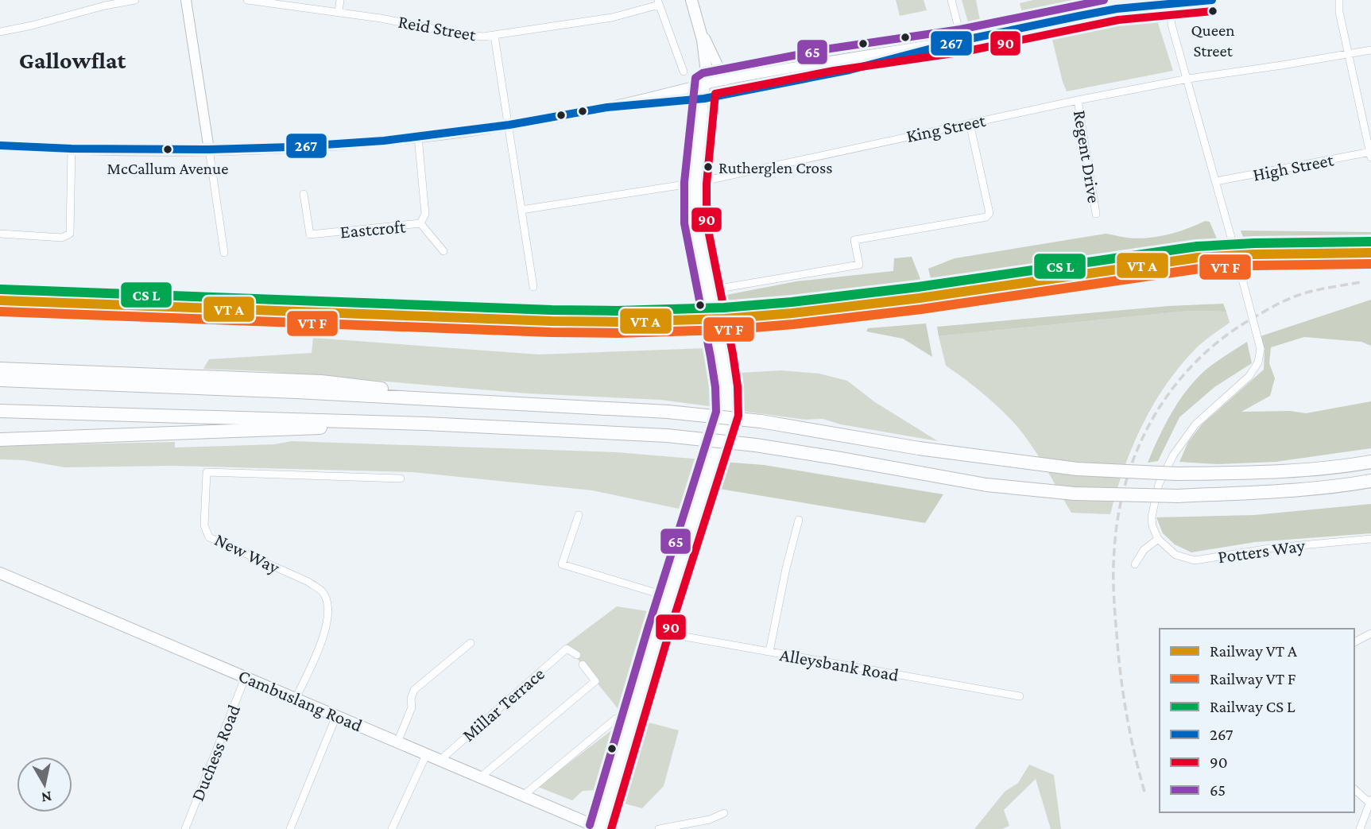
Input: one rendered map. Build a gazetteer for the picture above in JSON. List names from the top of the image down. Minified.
{"streets":{"main road":["Cambuslang Road"],"street":["Reid Street","King Street","Regent Drive","High Street","Eastcroft","Potters Way","New Way","Alleysbank Road","Millar Terrace","Duchess Road"]},"crossings":[["King Street","Regent Drive"],["New Way","Cambuslang Road"],["Cambuslang Road","Millar Terrace"],["Cambuslang Road","Duchess Road"]],"districts":["Gallowflat"],"places":["Queen Street","McCallum Avenue","Rutherglen Cross"],"lines":["transit line 267","transit line 65","transit line 90"],"legend":["Railway VT A","Railway VT F","Railway CS L","267","90","65"],"north":"bottom"}
